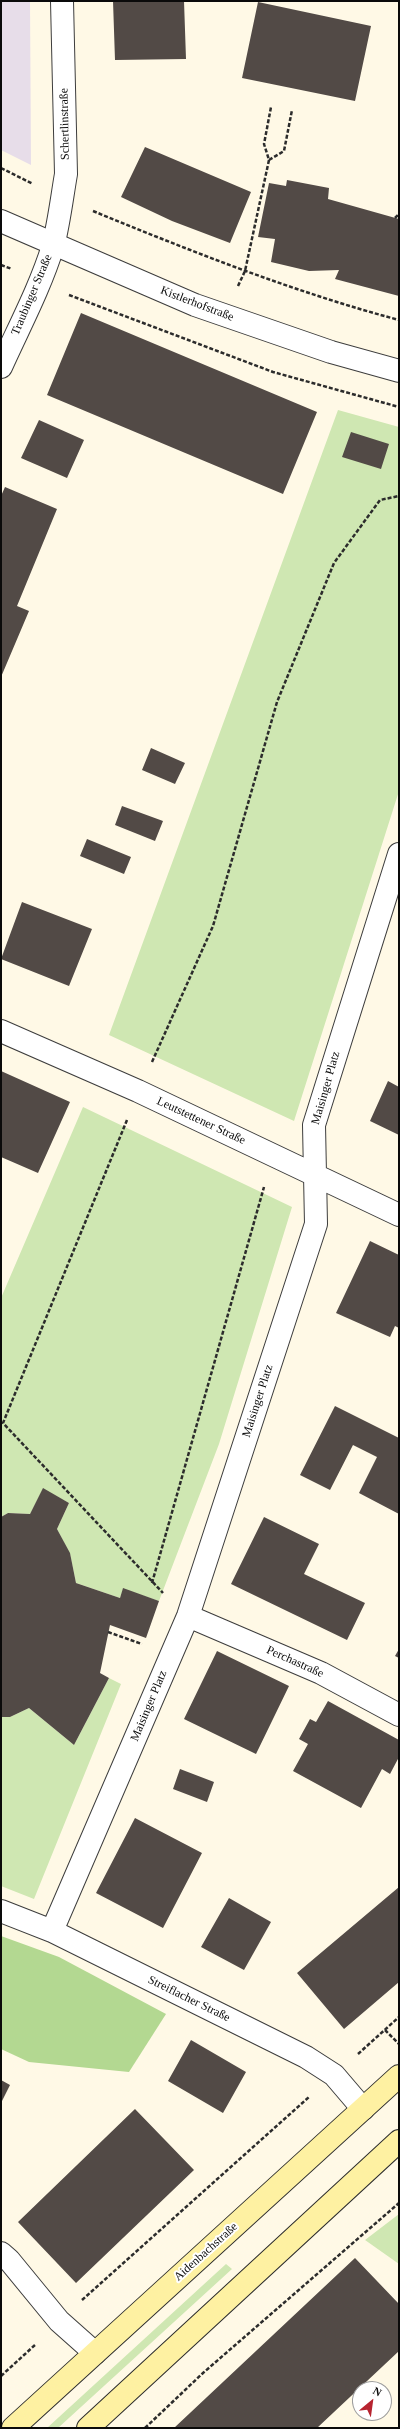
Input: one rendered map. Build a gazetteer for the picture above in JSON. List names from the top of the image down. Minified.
{"streets":{"main road":["Aidenbachstraße"],"street":["Schertlinstraße","Traubinger Straße","Kistlerhofstraße","Maisinger Platz","Leutstettener Straße","Perchastraße","Streiflacher Straße"]},"crossings":[["Schertlinstraße","Traubinger Straße"],["Schertlinstraße","Kistlerhofstraße"],["Traubinger Straße","Kistlerhofstraße"],["Maisinger Platz","Leutstettener Straße"],["Maisinger Platz","Perchastraße"],["Maisinger Platz","Streiflacher Straße"],["Streiflacher Straße","Aidenbachstraße"]],"north":"top right"}
